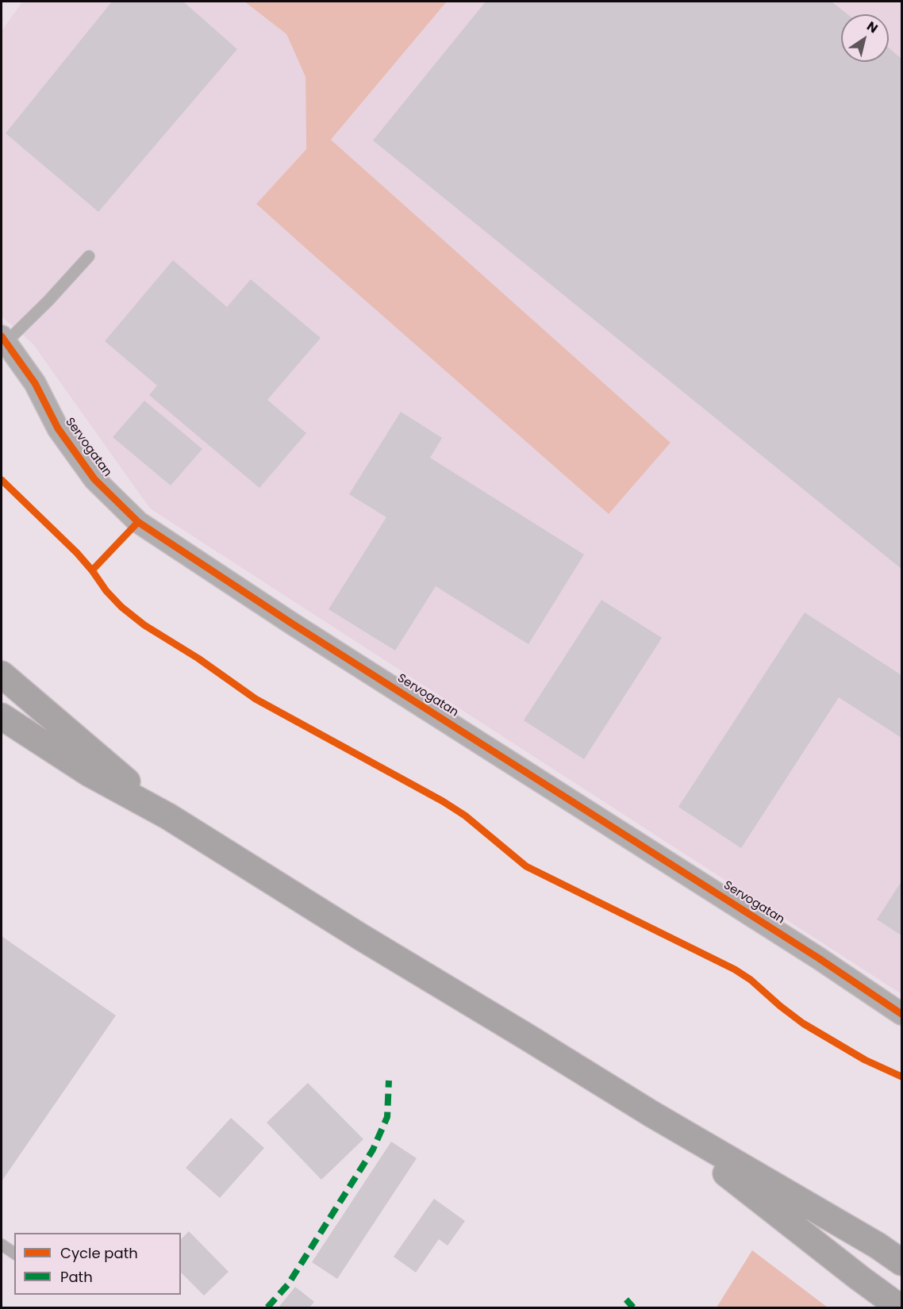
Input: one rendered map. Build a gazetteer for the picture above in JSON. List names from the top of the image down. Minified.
{"streets":{"street":["Servogatan"]},"legend":["Cycle path","Path"],"north":"top right"}
